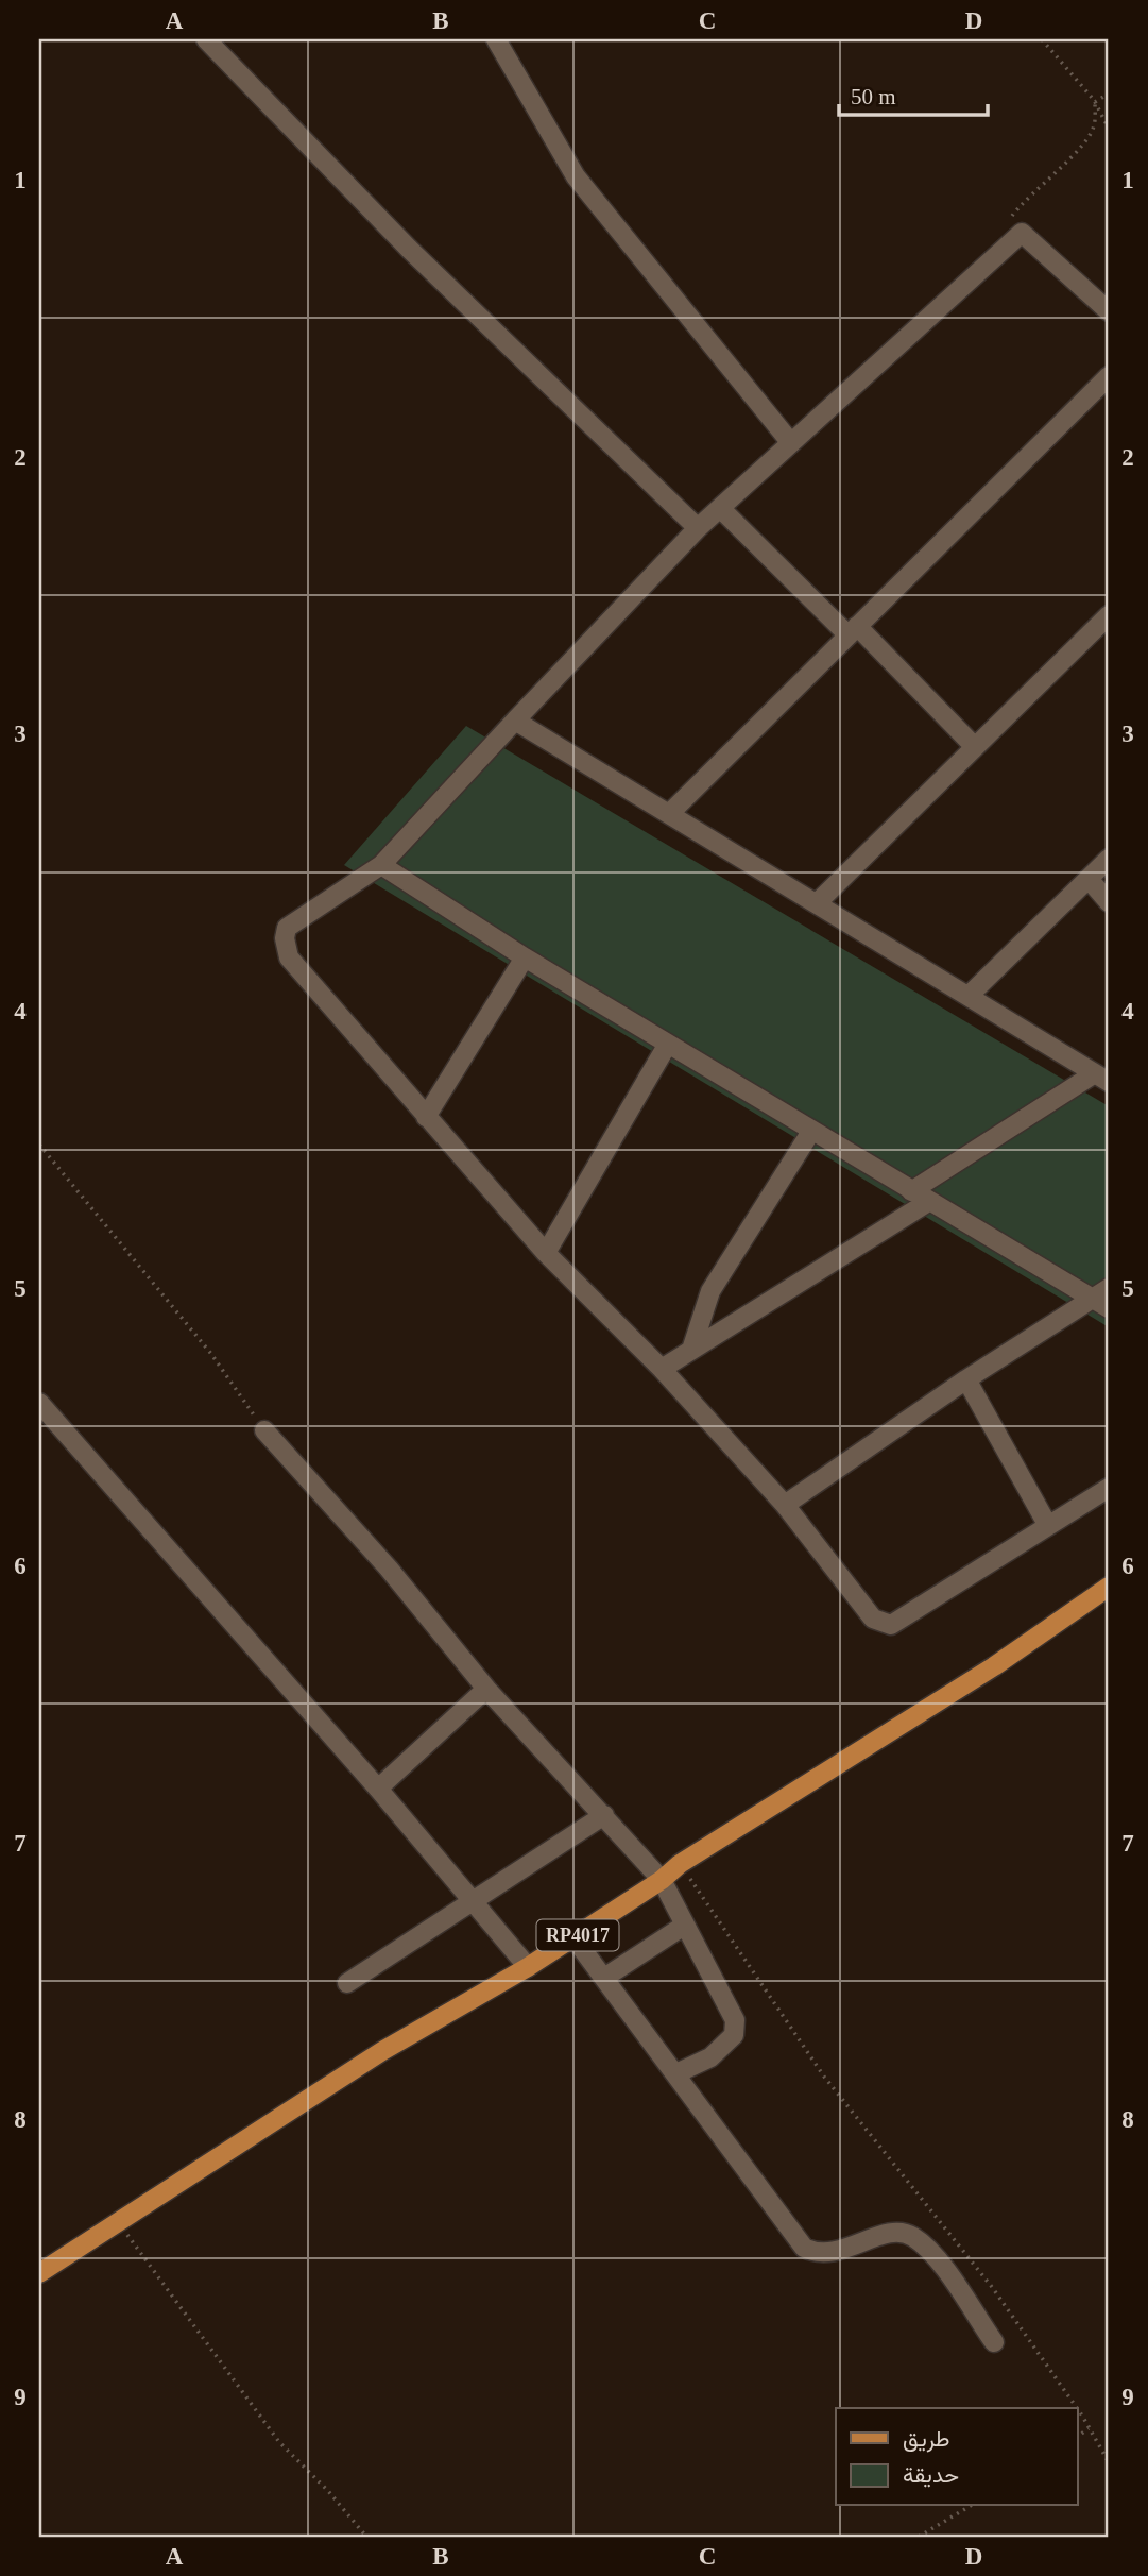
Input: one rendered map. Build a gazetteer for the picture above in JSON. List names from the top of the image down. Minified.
{"streets":{"main road":["RP4017"]},"legend":["طريق","حديقة"],"scale_bar":"50 m","grid":{"columns":["A","B","C","D"],"rows":["1","2","3","4","5","6","7","8","9"]}}
